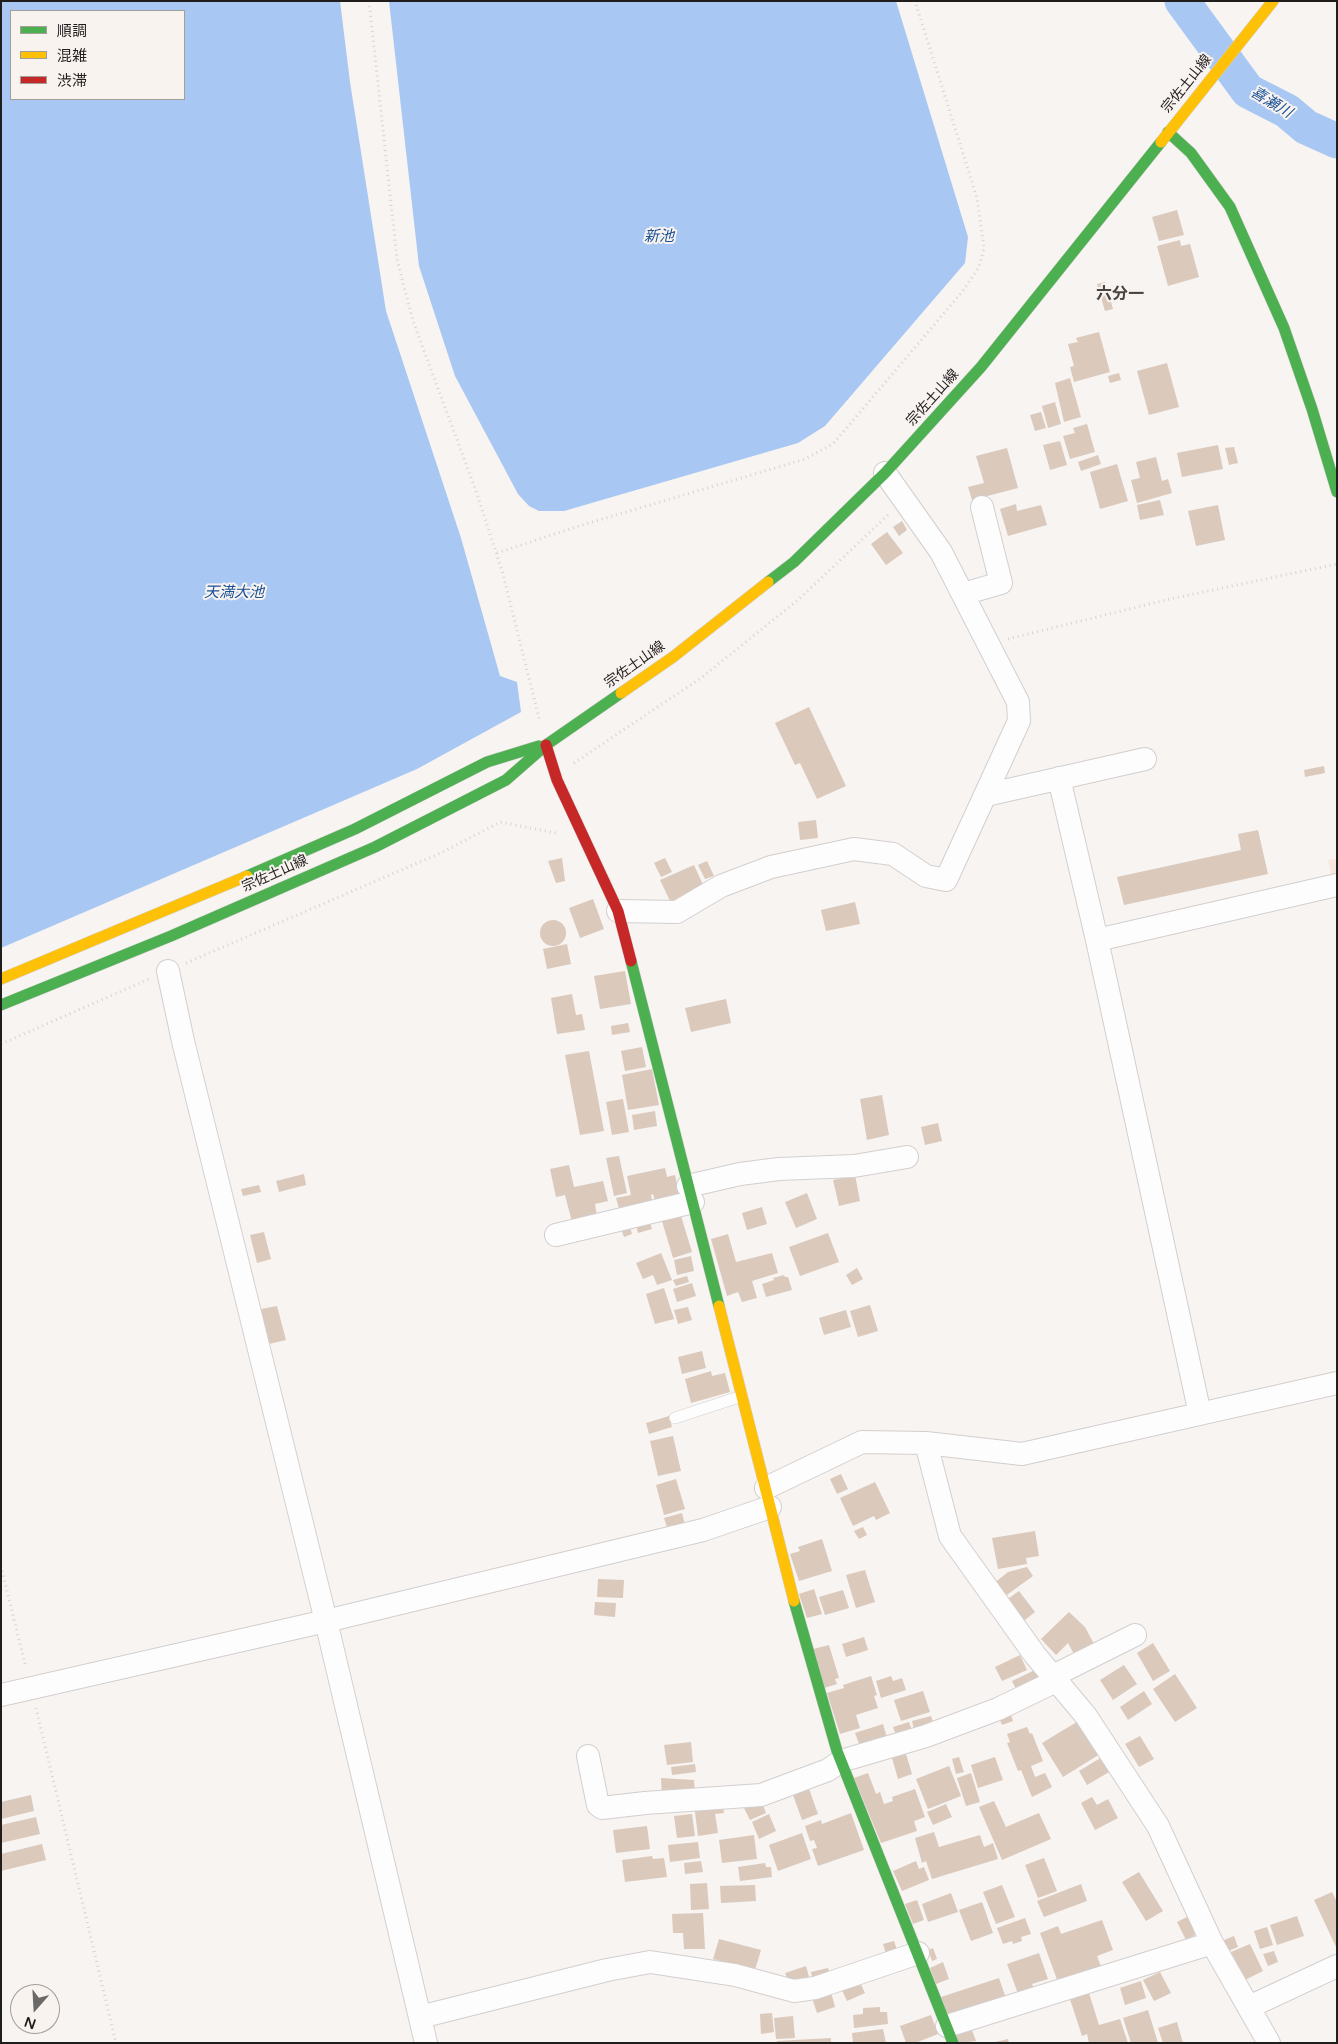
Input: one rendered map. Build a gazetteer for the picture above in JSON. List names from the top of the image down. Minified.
{"streets":{"main road":["宗佐土山線"]},"districts":["六分一"],"water":["喜瀬川","新池","天満大池"],"legend":["順調","混雑","渋滞"],"north":"bottom"}
